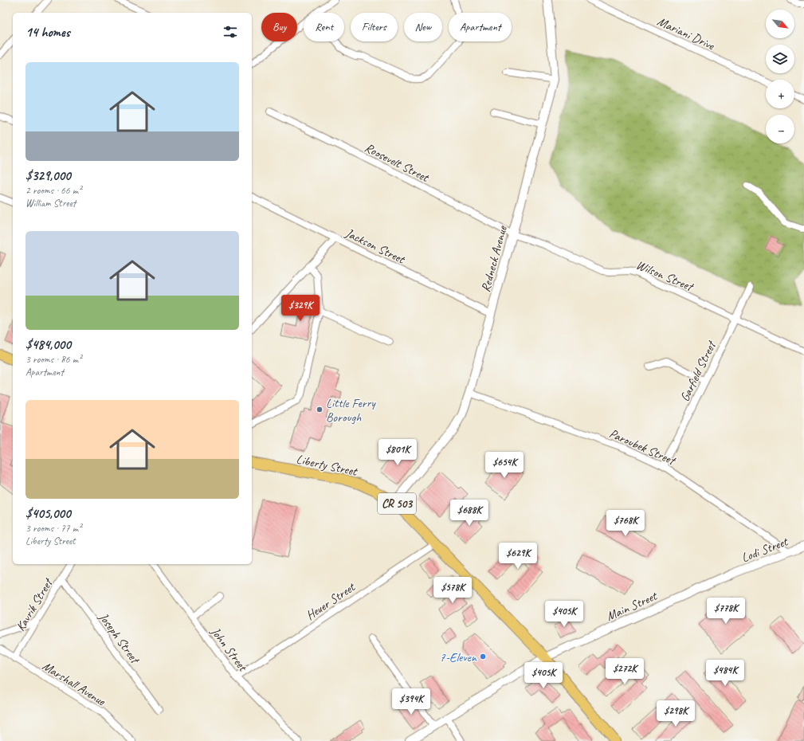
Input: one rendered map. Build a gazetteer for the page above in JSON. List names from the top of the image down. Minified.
{"streets":{"main road":["Liberty Street","CR 503"],"street":["Mariani Drive","Roosevelt Street","Jackson Street","Redneck Avenue","Wilson Street","Garfield Street","Paroubek Street","Lodi Street","Heuer Street","Kavrik Street","Main Street","Joseph Street","John Street","Marshall Avenue"]},"crossings":[["Roosevelt Street","Redneck Avenue"],["Roosevelt Street","Wilson Street"],["Jackson Street","Redneck Avenue"],["Redneck Avenue","Wilson Street"],["Redneck Avenue","Paroubek Street"],["Redneck Avenue","Liberty Street"],["Wilson Street","Garfield Street"],["Garfield Street","Paroubek Street"],["Paroubek Street","Lodi Street"],["Liberty Street","Heuer Street"],["Liberty Street","Main Street"],["Lodi Street","Main Street"],["Heuer Street","John Street"],["Kavrik Street","Joseph Street"],["Kavrik Street","Marshall Avenue"]],"places":["Little Ferry Borough","7-Eleven"],"north":"bottom right","page":{"map_buttons":["+","−"],"chip":["Buy","Rent","Filters","New","Apartment"],"heading":"14 homes","list":[{"name":"$329,000","note":"2 rooms · 66 m² · William Street"},{"name":"$484,000","note":"3 rooms · 86 m² · Apartment"},{"name":"$405,000","note":"3 rooms · 77 m² · Liberty Street"}],"price":["$329K","$801K","$654K","$688K","$768K","$629K","$578K","$778K","$405K","$272K","$484K","$405K","$394K","$298K"]}}
